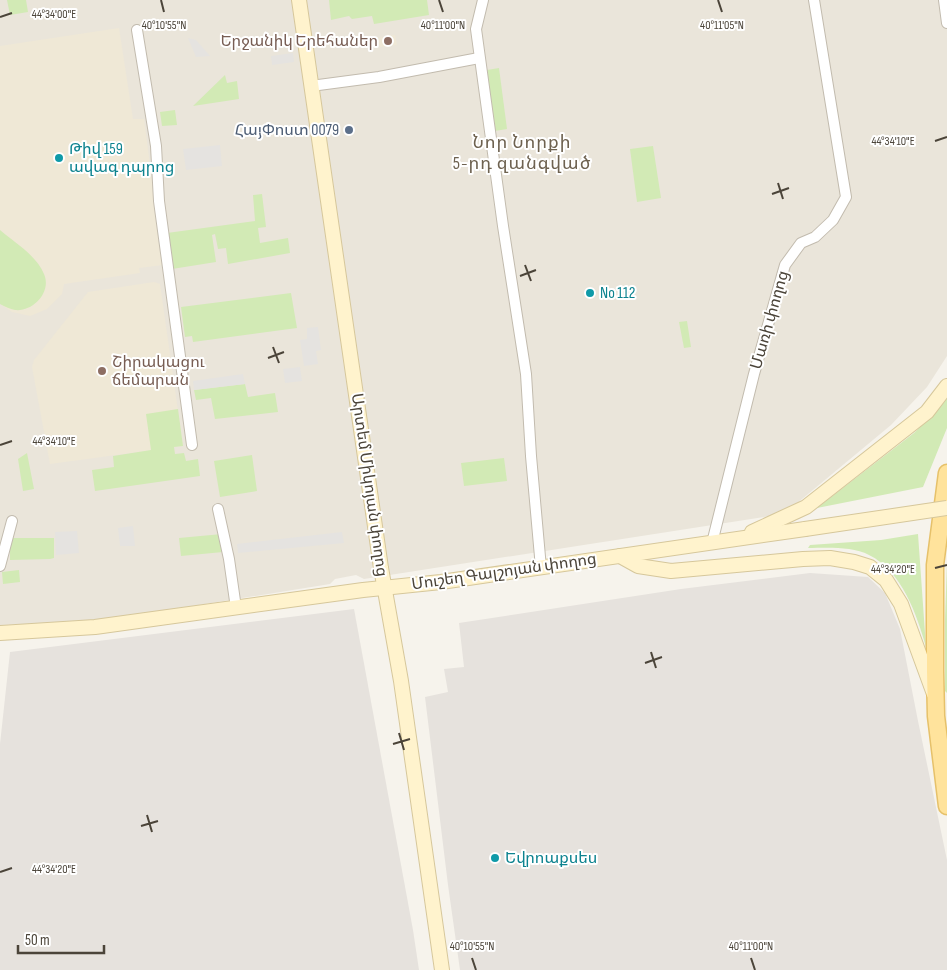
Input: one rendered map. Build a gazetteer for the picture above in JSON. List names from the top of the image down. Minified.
{"streets":{"main road":["Արտեմ Միկոյան փողոց","Մուշեղ Գալշոյան փողոց"],"street":["Մառի փողոց"]},"crossings":[["Մառի փողոց","Մուշեղ Գալշոյան փողոց"],["Արտեմ Միկոյան փողոց","Մուշեղ Գալշոյան փողոց"]],"districts":["Նոր Նորքի 5-րդ զանգված"],"places":["Երջանիկ Երեհաներ","ՀայՓոստ 0079","Թիվ 159 ավագ դպրոց","No 112","Շիրակացու ճեմարան","Եվրոաքսես"],"scale_bar":"50 m","coordinates":["44°34'00\"E","40°10'55\"N","40°11'00\"N","40°11'05\"N","44°34'10\"E","44°34'20\"E"]}
